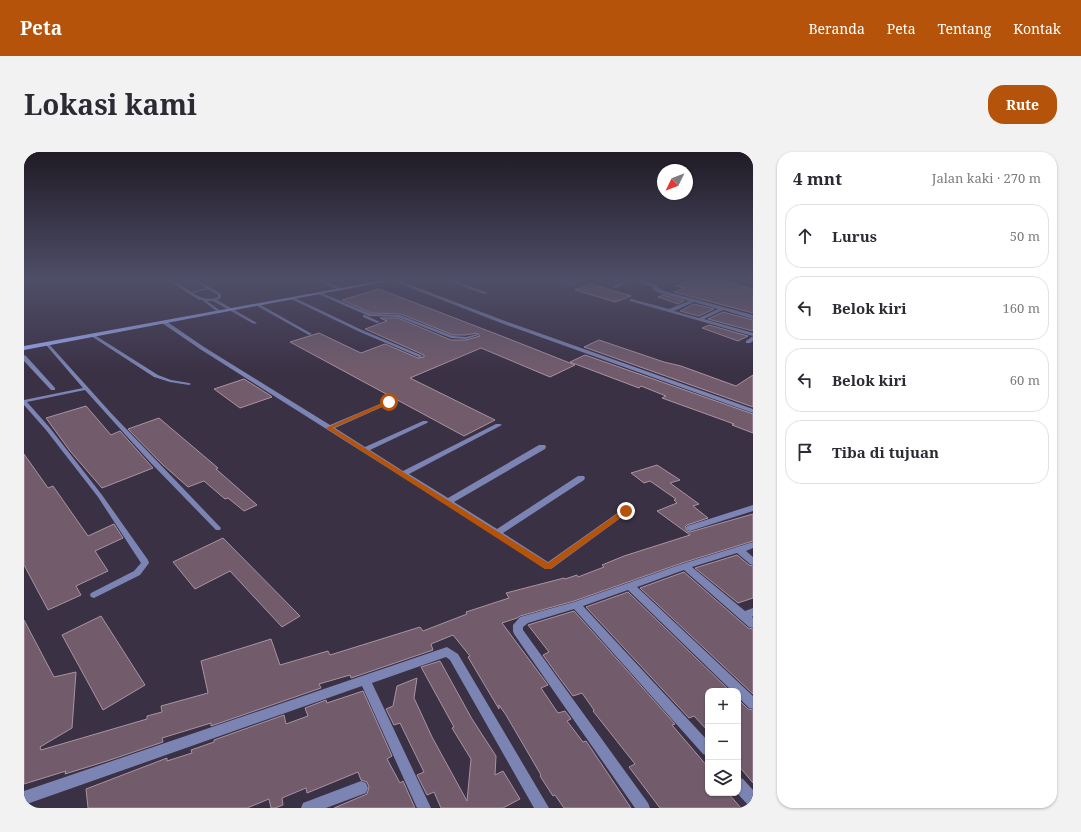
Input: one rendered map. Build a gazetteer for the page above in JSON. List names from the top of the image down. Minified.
{"north":"bottom left","page":{"header":"Peta","nav":["Beranda","Peta","Tentang","Kontak"],"title":"Lokasi kami","buttons":"Rute","heading":["4 mnt","Jalan kaki · 270 m"],"list":[["Lurus","50 m"],["Belok kiri","160 m"],["Belok kiri","60 m"],"Tiba di tujuan"],"map_buttons":["+","−"]}}
